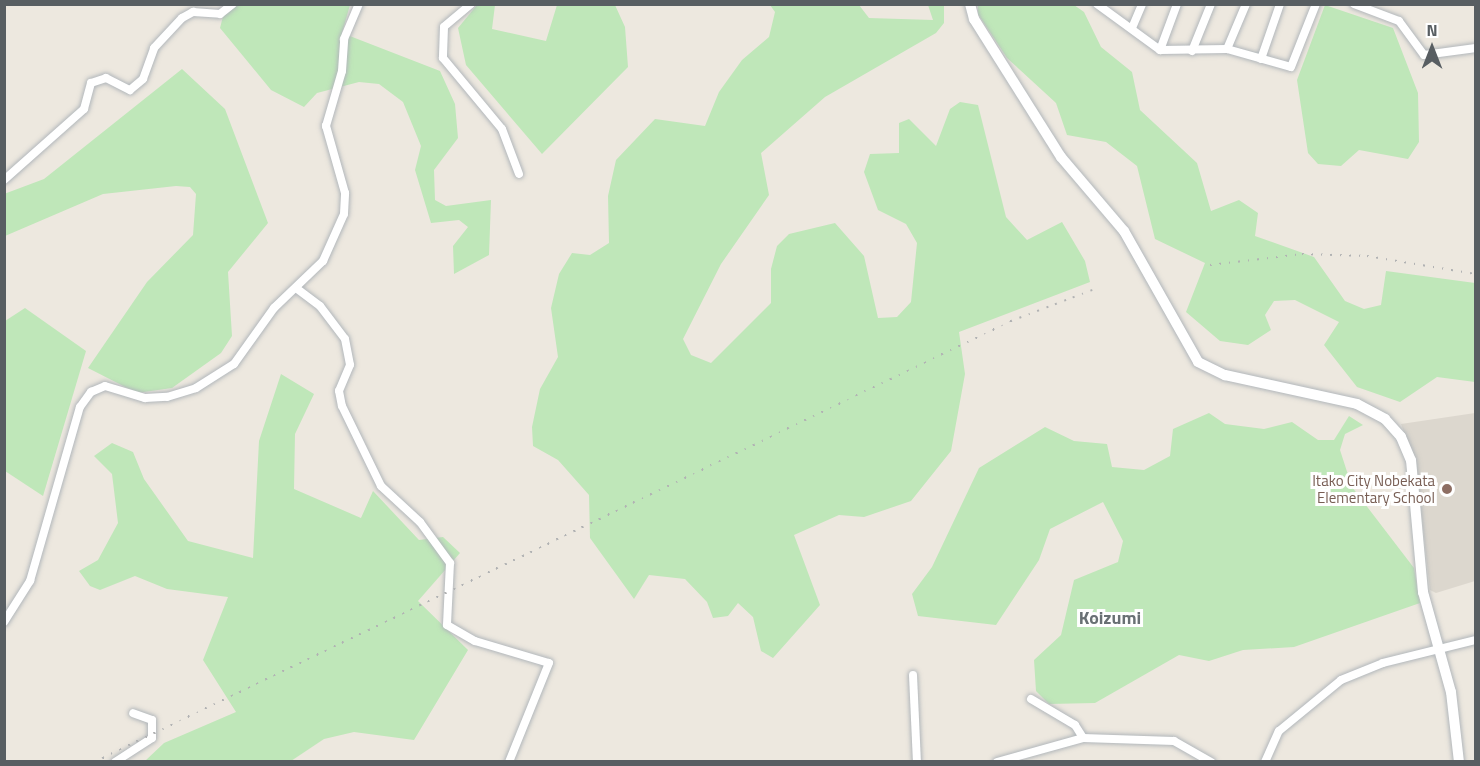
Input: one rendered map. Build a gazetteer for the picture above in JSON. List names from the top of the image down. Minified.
{"districts":["Koizumi"],"places":["Itako City Nobekata Elementary School"],"north":"top"}
